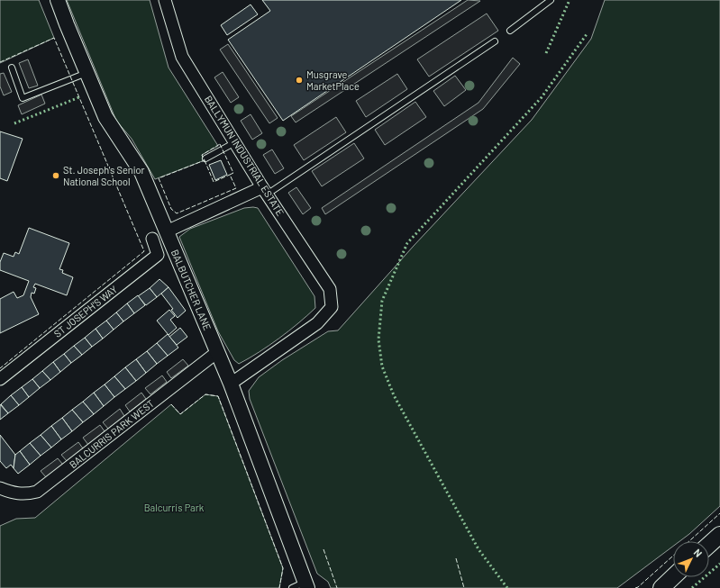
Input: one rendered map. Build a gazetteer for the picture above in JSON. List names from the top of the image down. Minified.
{"streets":{"street":["BALLYMUN INDUSTRIAL ESTATE","BALBUTCHER LANE","ST JOSEPH'S WAY","BALCURRIS PARK WEST"]},"crossings":[["BALLYMUN INDUSTRIAL ESTATE","BALBUTCHER LANE"],["BALBUTCHER LANE","BALCURRIS PARK WEST"]],"parks":["Balcurris Park"],"places":["Musgrave MarketPlace","St. Joseph's Senior National School"],"north":"top right"}
